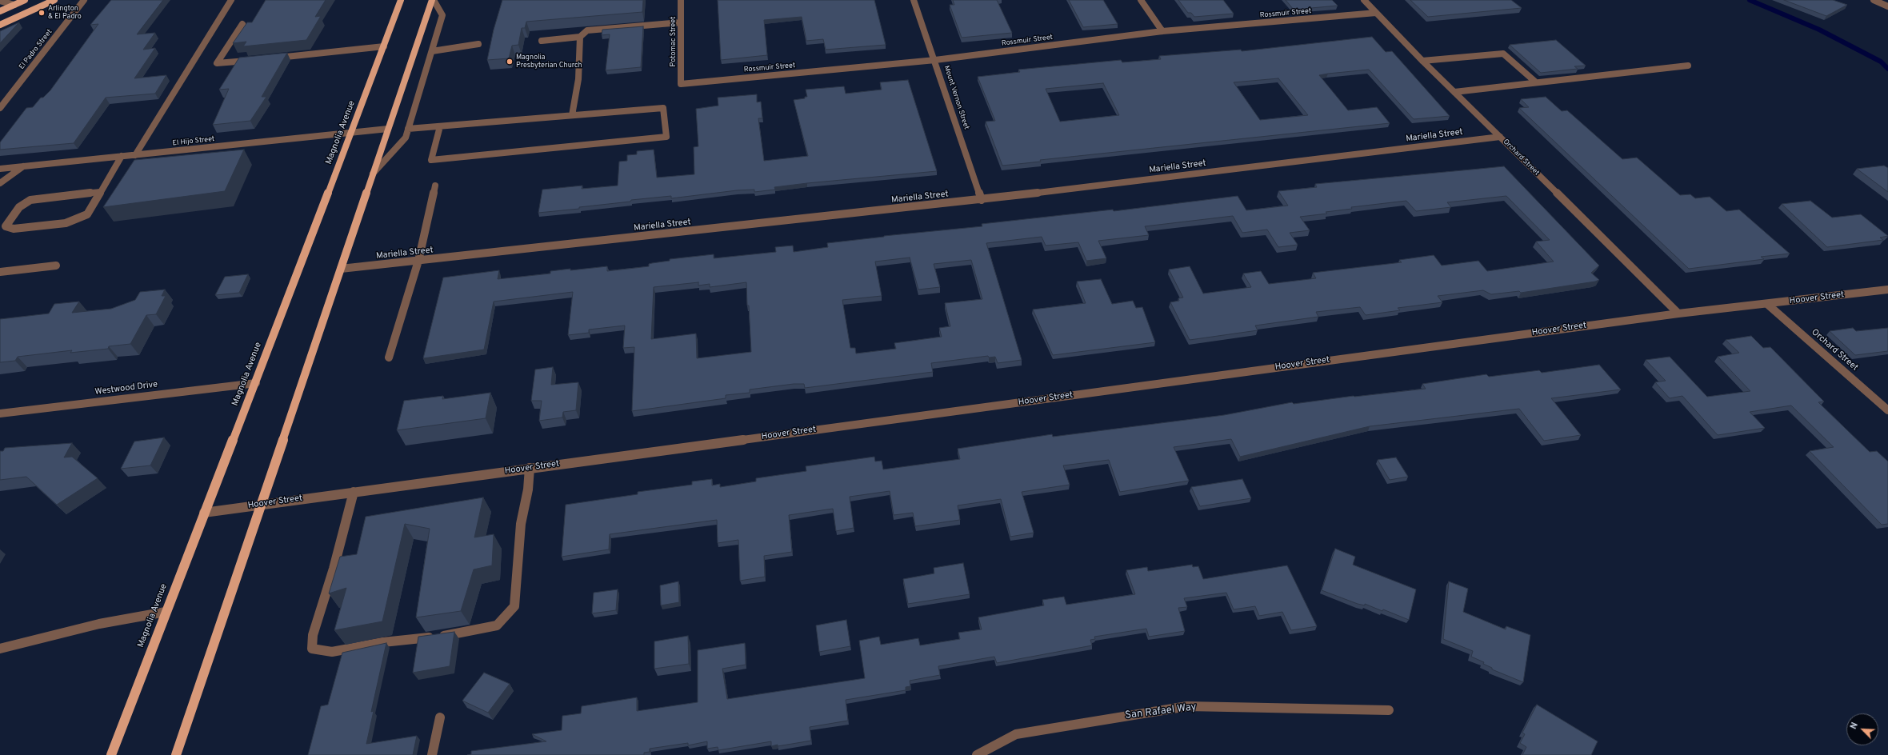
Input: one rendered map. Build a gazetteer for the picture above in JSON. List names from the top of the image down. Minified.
{"streets":{"main road":["Magnolia Avenue"],"street":["Rossmuir Street","Potomac Street","El Padro Street","Mount Vernon Street","Mariella Street","El Hijo Street","Orchard Street","Hoover Street","Westwood Drive","San Rafael Way"]},"crossings":[["Rossmuir Street","Potomac Street"],["Rossmuir Street","Mount Vernon Street"],["Rossmuir Street","Orchard Street"],["Mount Vernon Street","Mariella Street"],["Magnolia Avenue","El Hijo Street"],["Magnolia Avenue","Hoover Street"],["Magnolia Avenue","Westwood Drive"],["Mariella Street","Orchard Street"],["Orchard Street","Hoover Street"]],"places":["Arlington & El Padro","Magnolia Presbyterian Church"],"north":"top left"}
